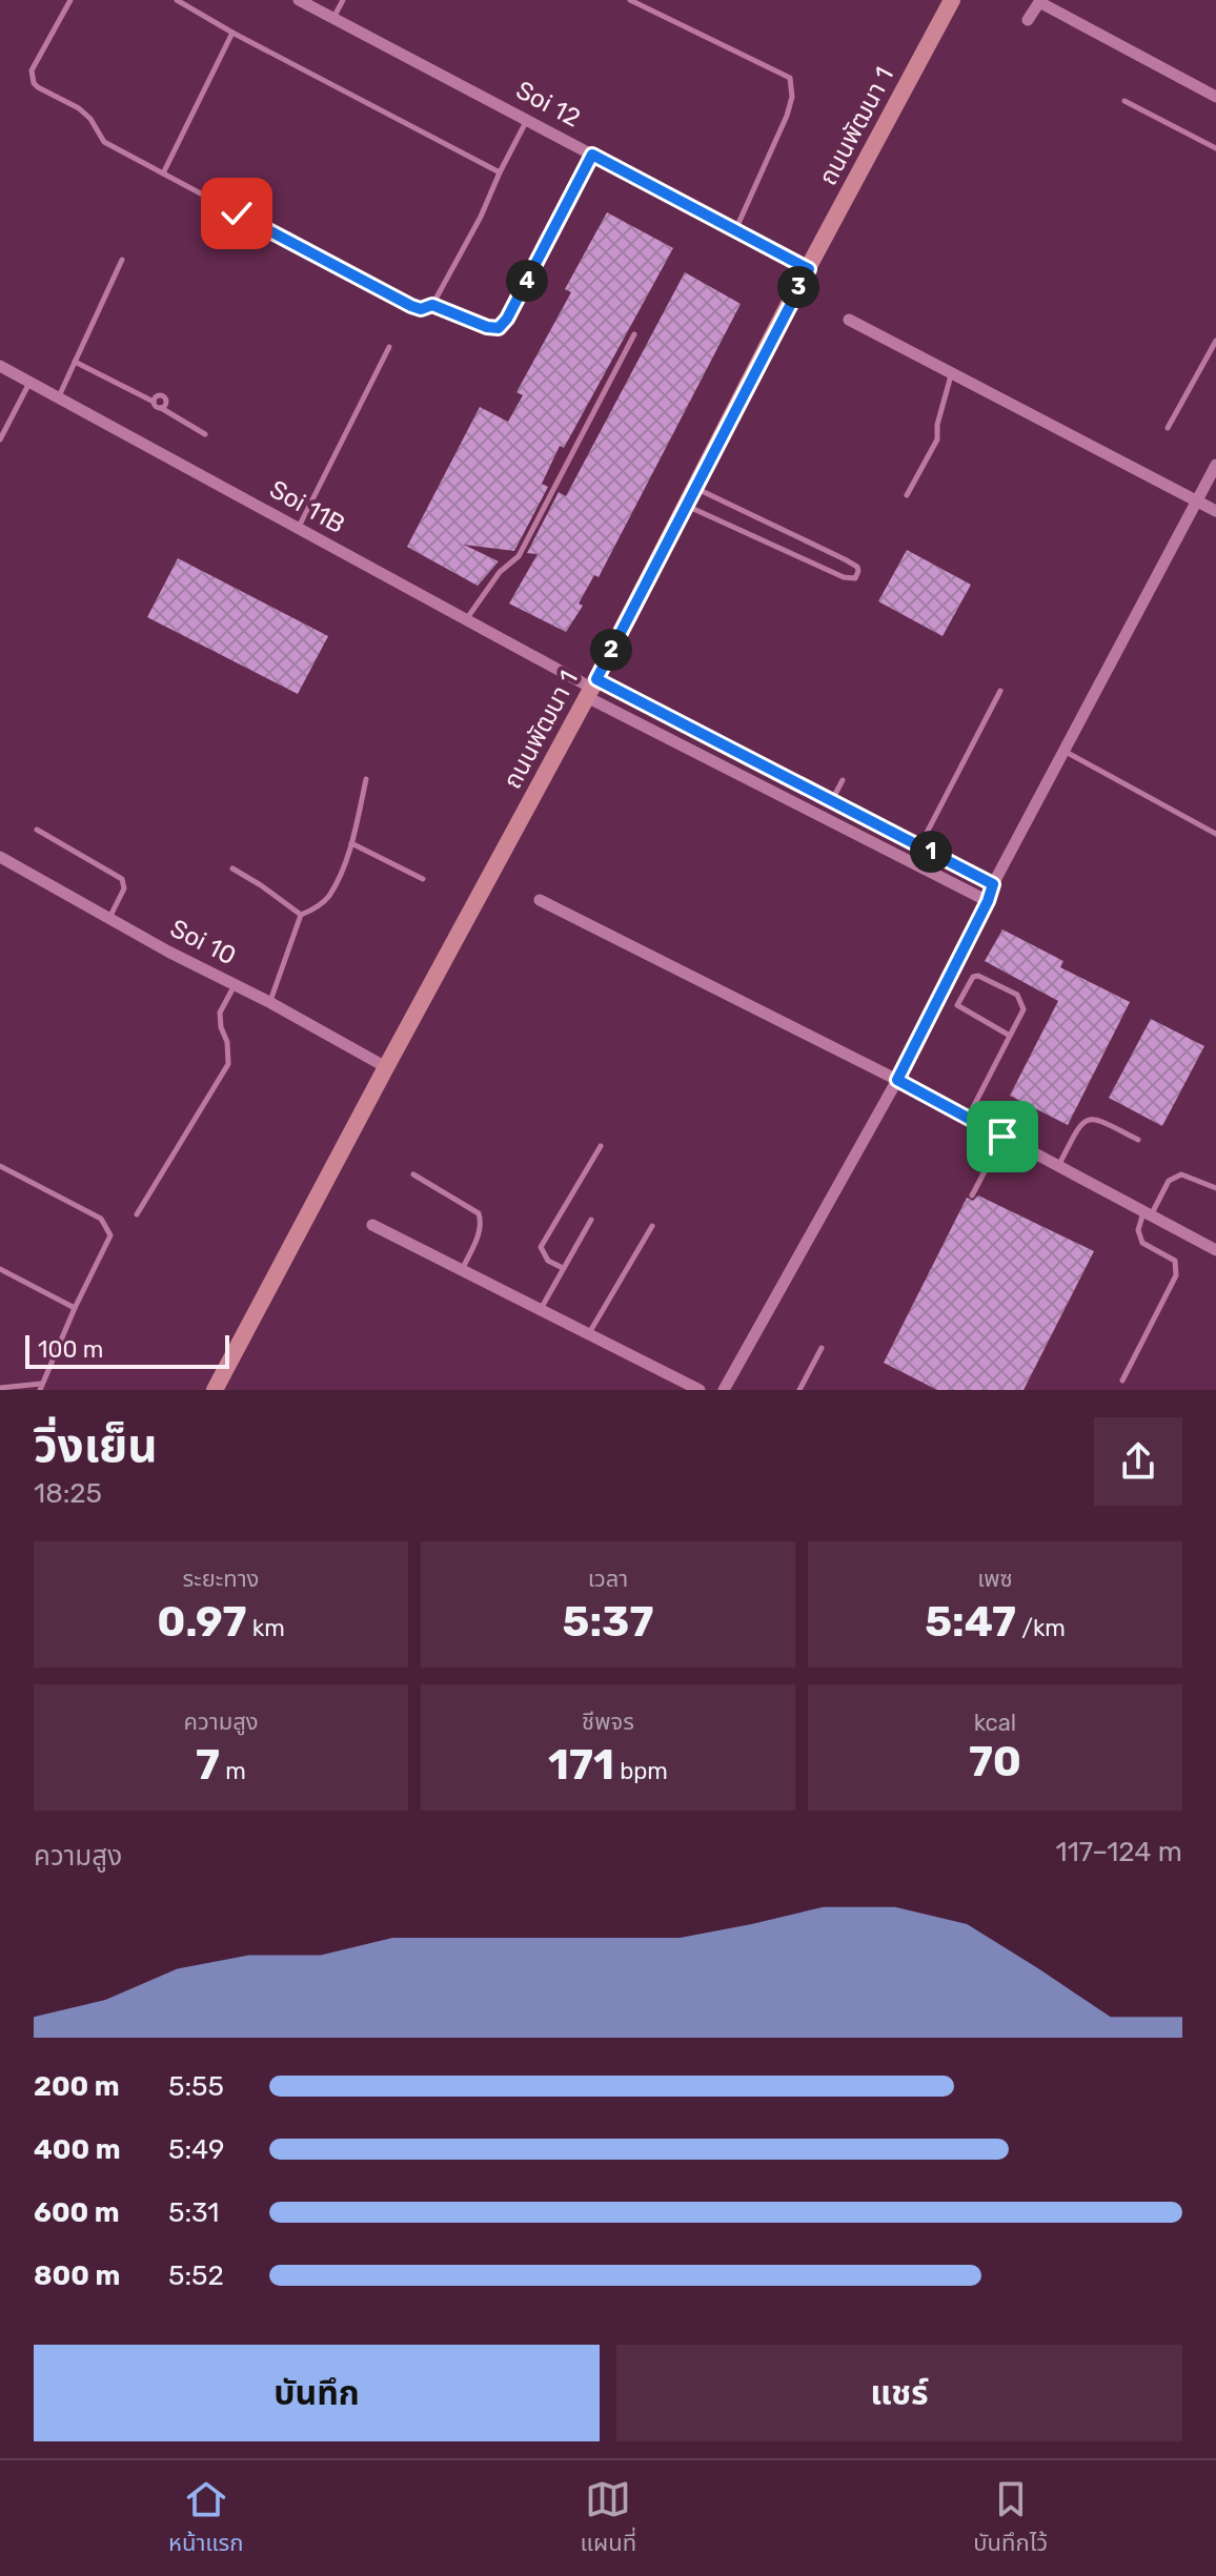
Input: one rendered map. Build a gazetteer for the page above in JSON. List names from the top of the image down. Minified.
{"streets":{"main road":["ถนนพัฒนา 1"],"street":["Soi 12","Soi 11B","Soi 10"]},"crossings":[["Soi 12","ถนนพัฒนา 1"],["ถนนพัฒนา 1","Soi 11B"],["ถนนพัฒนา 1","Soi 10"]],"scale_bar":"100 m","page":{"pins":["4","3","2","1"],"scale":"100 m","heading":["วิ่งเย็น","18:25"],"stats":[["ระยะทาง","0.97 km"],["เวลา","5:37"],["เพซ","5:47 /km"],["ความสูง","7 m"],["ชีพจร","171 bpm"],["kcal","70"]],"chart":["ความสูง","117–124 m"],"list":[{"name":"200 m","note":"5:55"},{"name":"400 m","note":"5:49"},{"name":"600 m","note":"5:31"},{"name":"800 m","note":"5:52"}],"buttons":["บันทึก","แชร์"],"tabs":["หน้าแรก","แผนที่","บันทึกไว้"]}}
